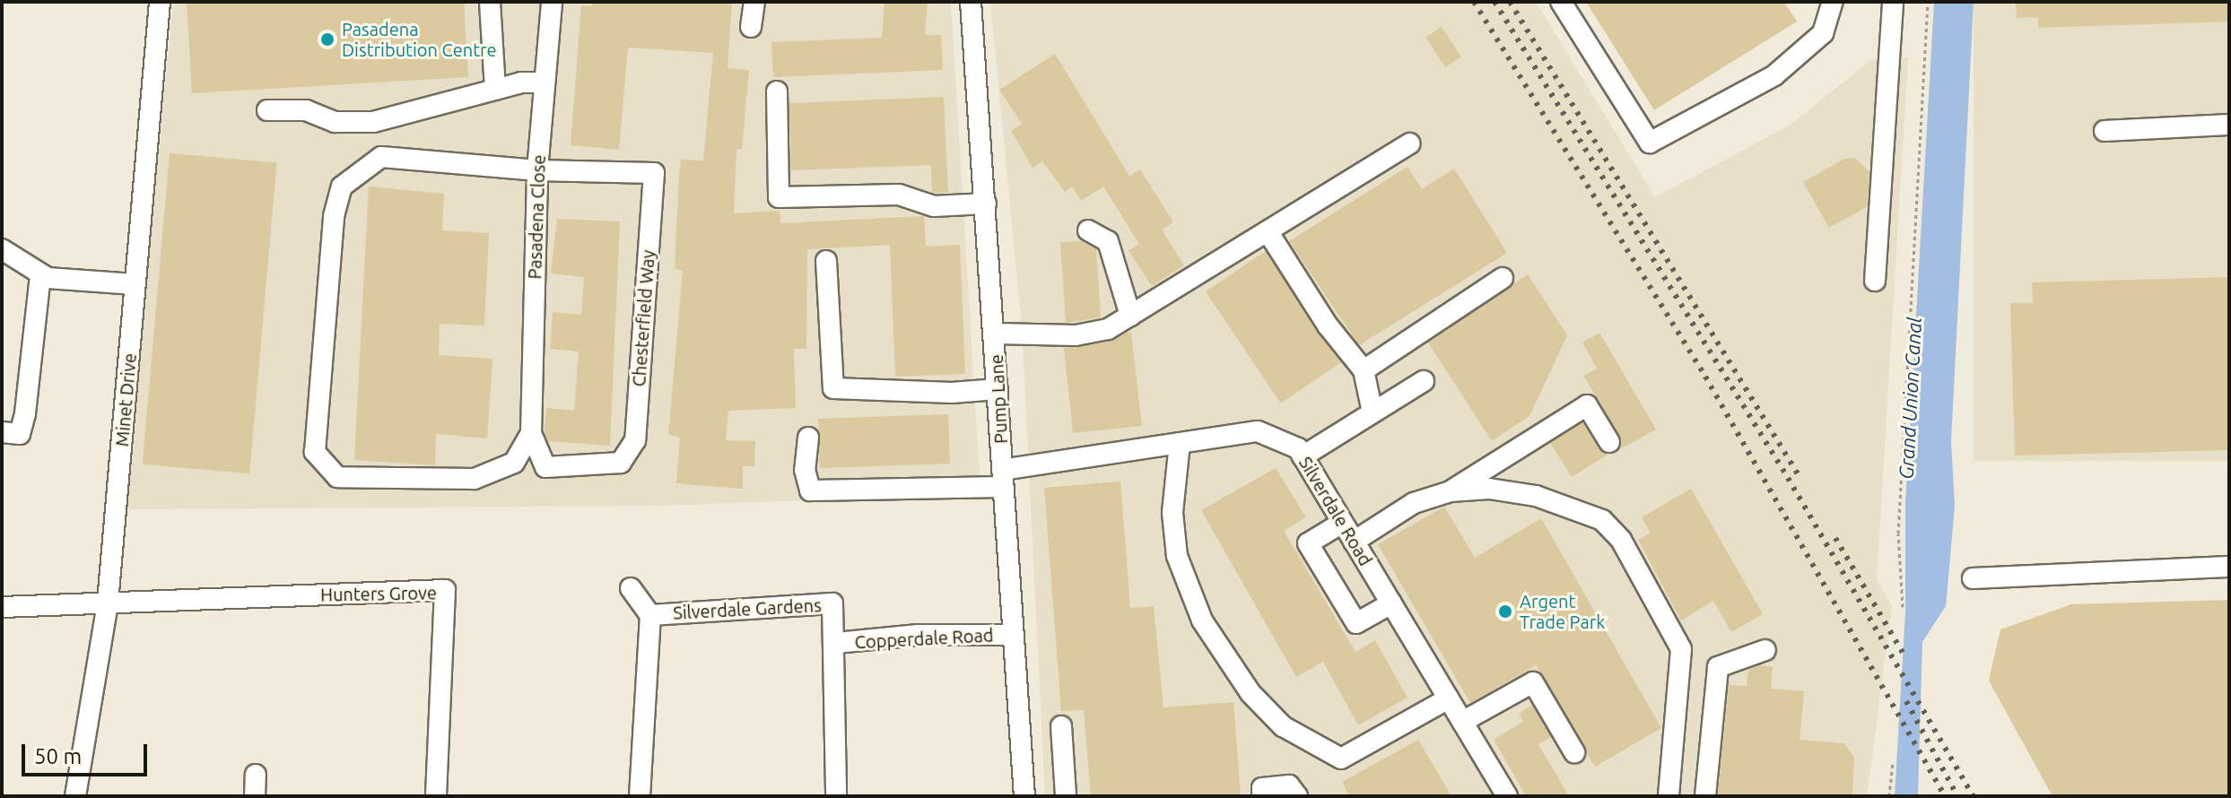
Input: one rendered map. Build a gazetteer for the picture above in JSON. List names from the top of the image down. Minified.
{"streets":{"street":["Pasadena Close","Chesterfield Way","Pump Lane","Minet Drive","Silverdale Road","Hunters Grove","Silverdale Gardens","Copperdale Road"]},"crossings":[["Pasadena Close","Chesterfield Way"],["Pump Lane","Silverdale Road"],["Pump Lane","Copperdale Road"],["Minet Drive","Hunters Grove"],["Silverdale Gardens","Copperdale Road"]],"water":["Grand Union Canal"],"places":["Pasadena Distribution Centre","Argent Trade Park"],"scale_bar":"50 m"}
